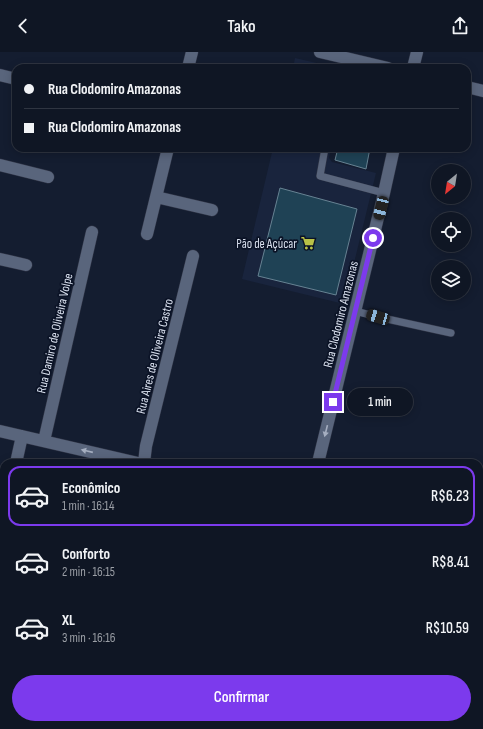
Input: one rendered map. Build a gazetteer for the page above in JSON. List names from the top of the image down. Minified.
{"streets":{"street":["Rua Clodomiro Amazonas","Rua Damiro de Oliveira Volpe","Rua Aires de Oliveira Castro"]},"one_way":["Rua Clodomiro Amazonas"],"places":{"supermarket":["Pão de Açúcar"]},"north":"bottom left","page":{"header":"Tako","banner":["Rua Clodomiro Amazonas","Rua Clodomiro Amazonas"],"bubble":"1 min","list":[{"name":"Econômico","note":"1 min · 16:14","value":"R$6.23"},{"name":"Conforto","note":"2 min · 16:15","value":"R$8.41"},{"name":"XL","note":"3 min · 16:16","value":"R$10.59"}],"buttons":"Confirmar"}}
